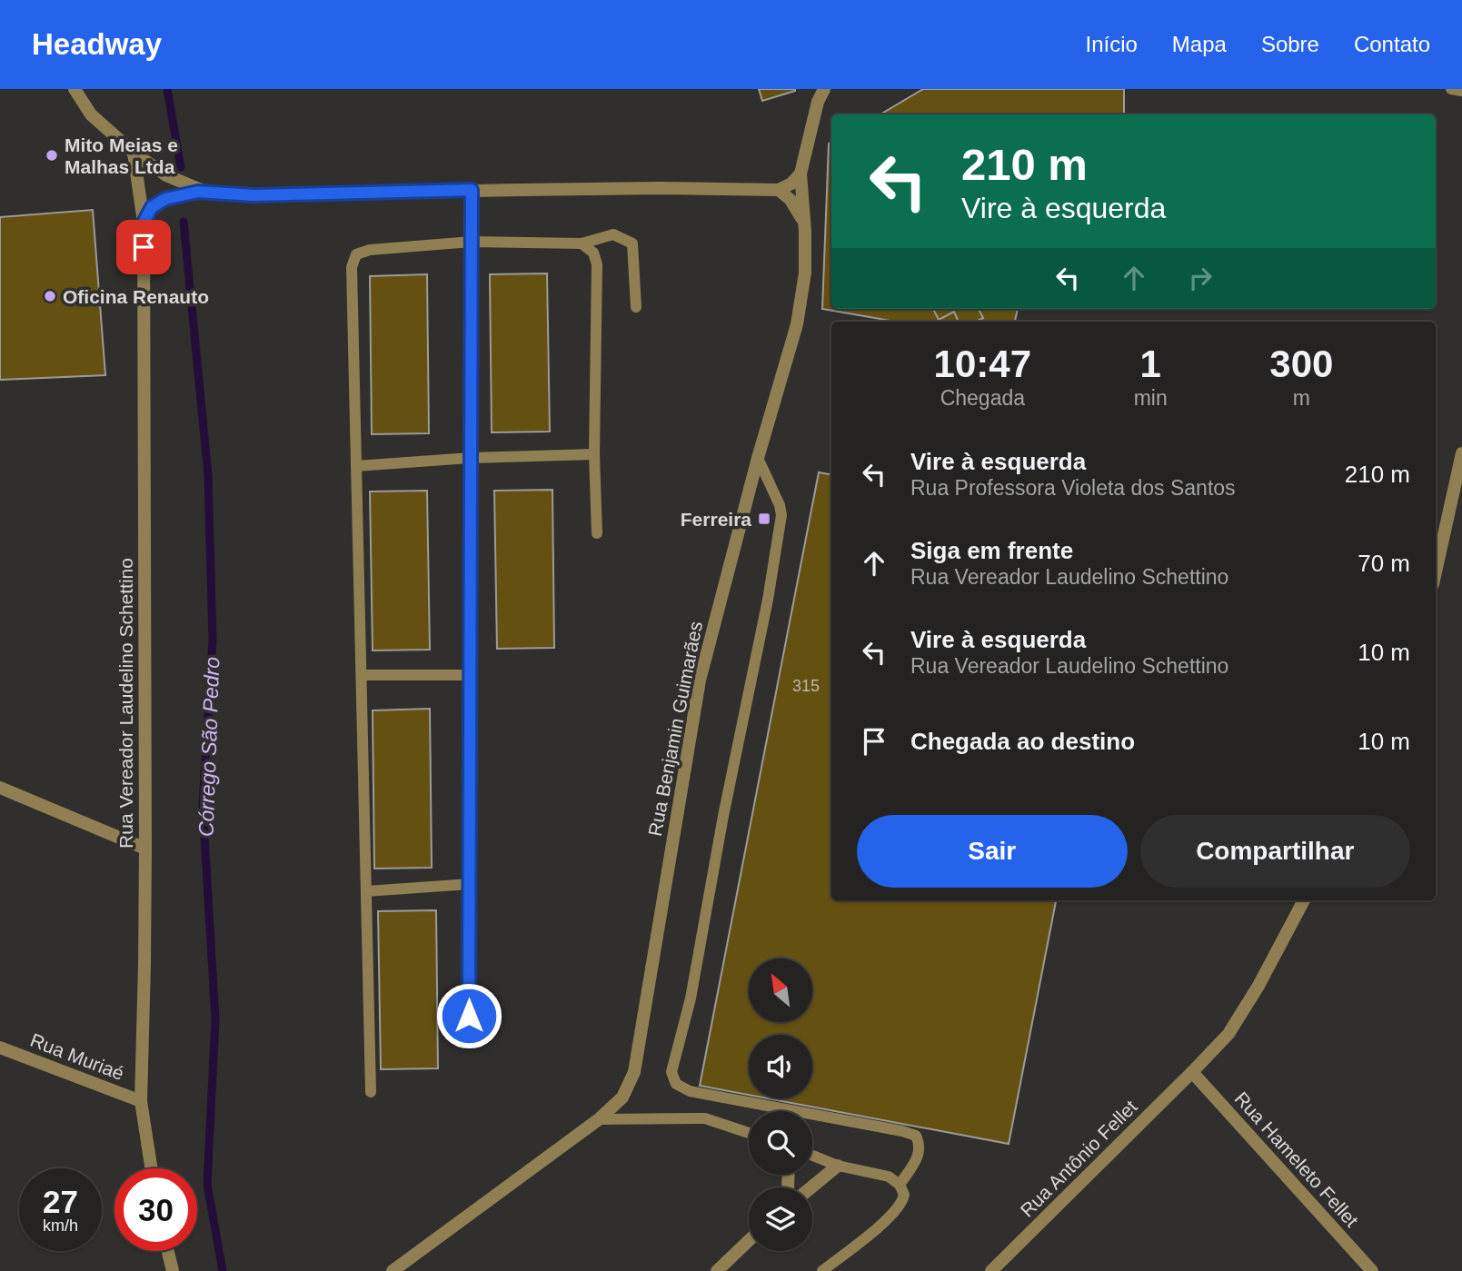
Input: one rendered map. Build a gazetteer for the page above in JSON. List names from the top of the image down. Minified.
{"streets":{"street":["Rua Vereador Laudelino Schettino","Rua Benjamin Guimarães","Rua Muriaé","Rua Antônio Fellet","Rua Hameleto Fellet"]},"crossings":[["Rua Vereador Laudelino Schettino","Rua Muriaé"],["Rua Antônio Fellet","Rua Hameleto Fellet"]],"water":["Córrego São Pedro"],"places":{"other":["Mito Meias e Malhas Ltda","Oficina Renauto"],"transit":["Ferreira"]},"house_numbers":["315"],"north":"top left","page":{"header":"Headway","nav":["Início","Mapa","Sobre","Contato"],"turn":["210 m","Vire à esquerda"],"eta":["10:47","Chegada","1","min","300","m"],"list":[{"name":"Vire à esquerda","note":"Rua Professora Violeta dos Santos","value":"210 m"},{"name":"Siga em frente","note":"Rua Vereador Laudelino Schettino","value":"70 m"},{"name":"Vire à esquerda","note":"Rua Vereador Laudelino Schettino","value":"10 m"},{"name":"Chegada ao destino","value":"10 m"}],"buttons":["Sair","Compartilhar"],"speed":"27 km/h","limit":"30"}}
